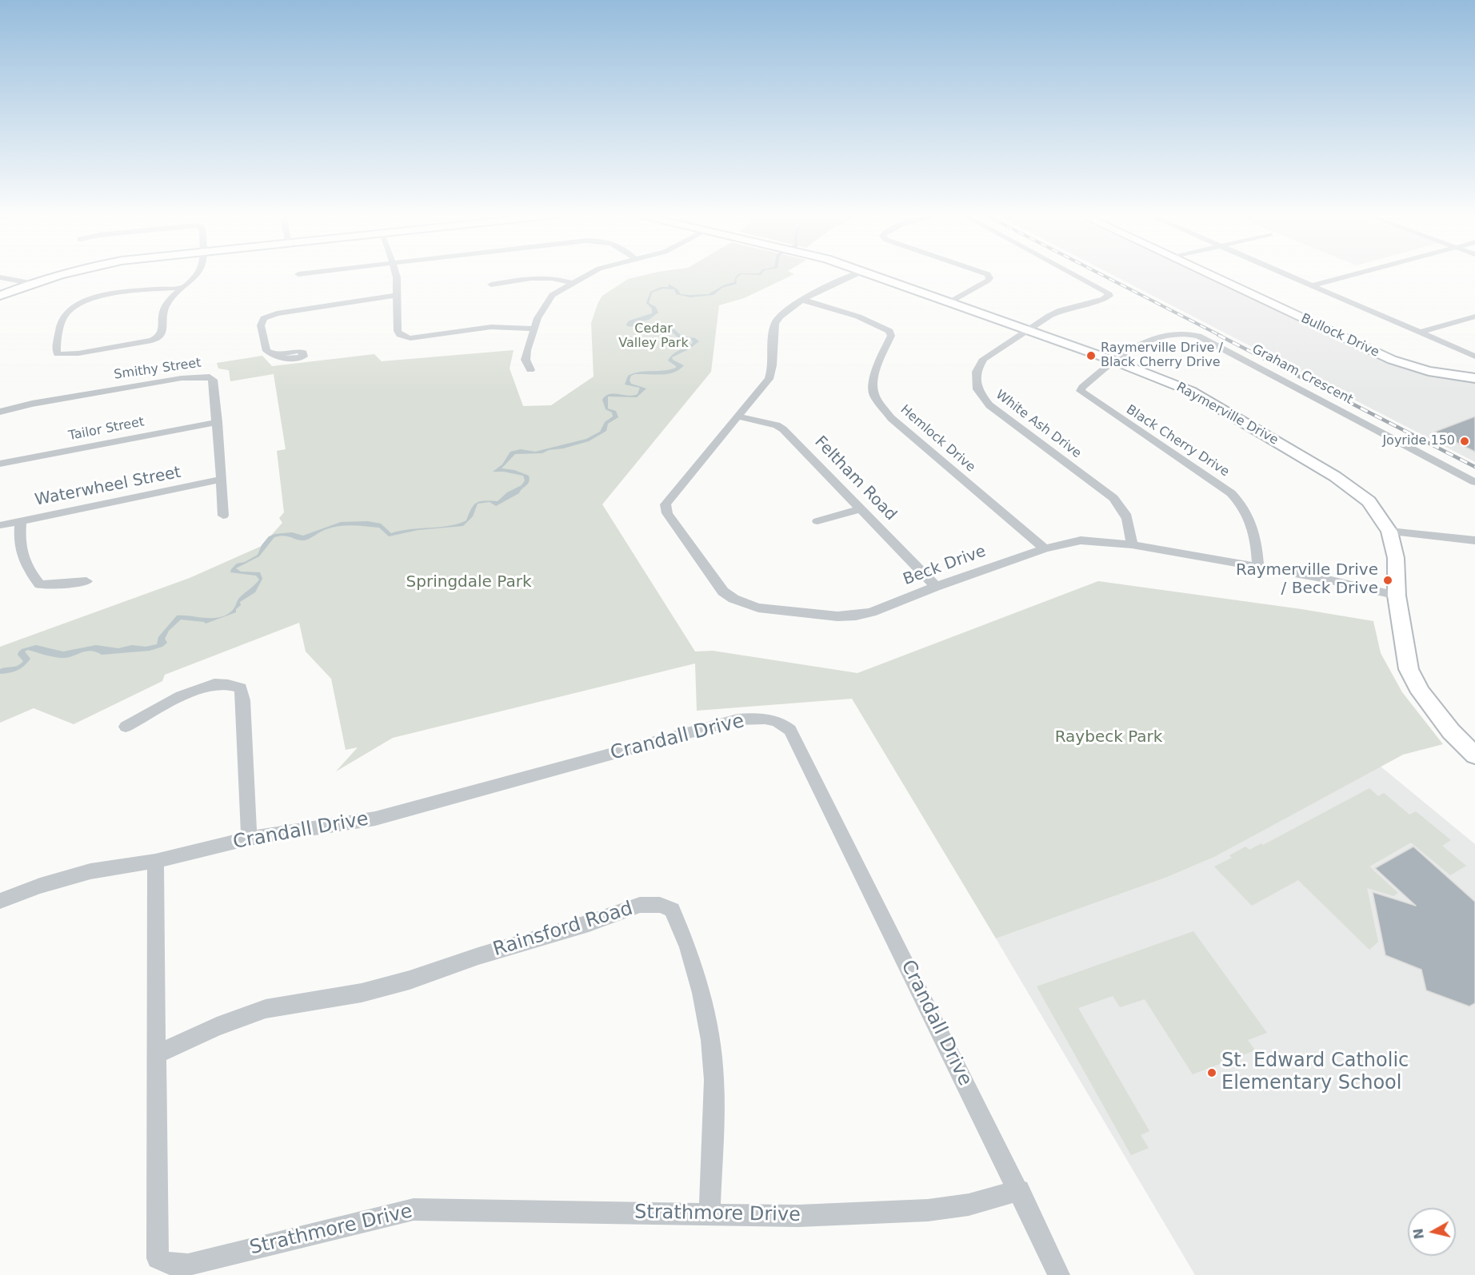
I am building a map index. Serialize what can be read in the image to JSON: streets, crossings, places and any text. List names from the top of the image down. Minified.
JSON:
{"streets":{"street":["Bullock Drive","Smithy Street","Graham Crescent","Raymerville Drive","White Ash Drive","Tailor Street","Hemlock Drive","Black Cherry Drive","Feltham Road","Waterwheel Street","Beck Drive","Crandall Drive","Rainsford Road","Strathmore Drive"]},"crossings":[["Smithy Street","Tailor Street"],["Smithy Street","Waterwheel Street"],["Graham Crescent","Raymerville Drive"],["Graham Crescent","Black Cherry Drive"],["Raymerville Drive","White Ash Drive"],["Raymerville Drive","Black Cherry Drive"],["Raymerville Drive","Beck Drive"],["White Ash Drive","Beck Drive"],["Hemlock Drive","Beck Drive"],["Black Cherry Drive","Beck Drive"],["Feltham Road","Beck Drive"],["Crandall Drive","Strathmore Drive"],["Rainsford Road","Strathmore Drive"]],"parks":["Cedar Valley Park","Springdale Park","Raybeck Park"],"places":["Raymerville Drive / Black Cherry Drive","Joyride 150","Raymerville Drive / Beck Drive","St. Edward Catholic Elementary School"],"north":"left"}
